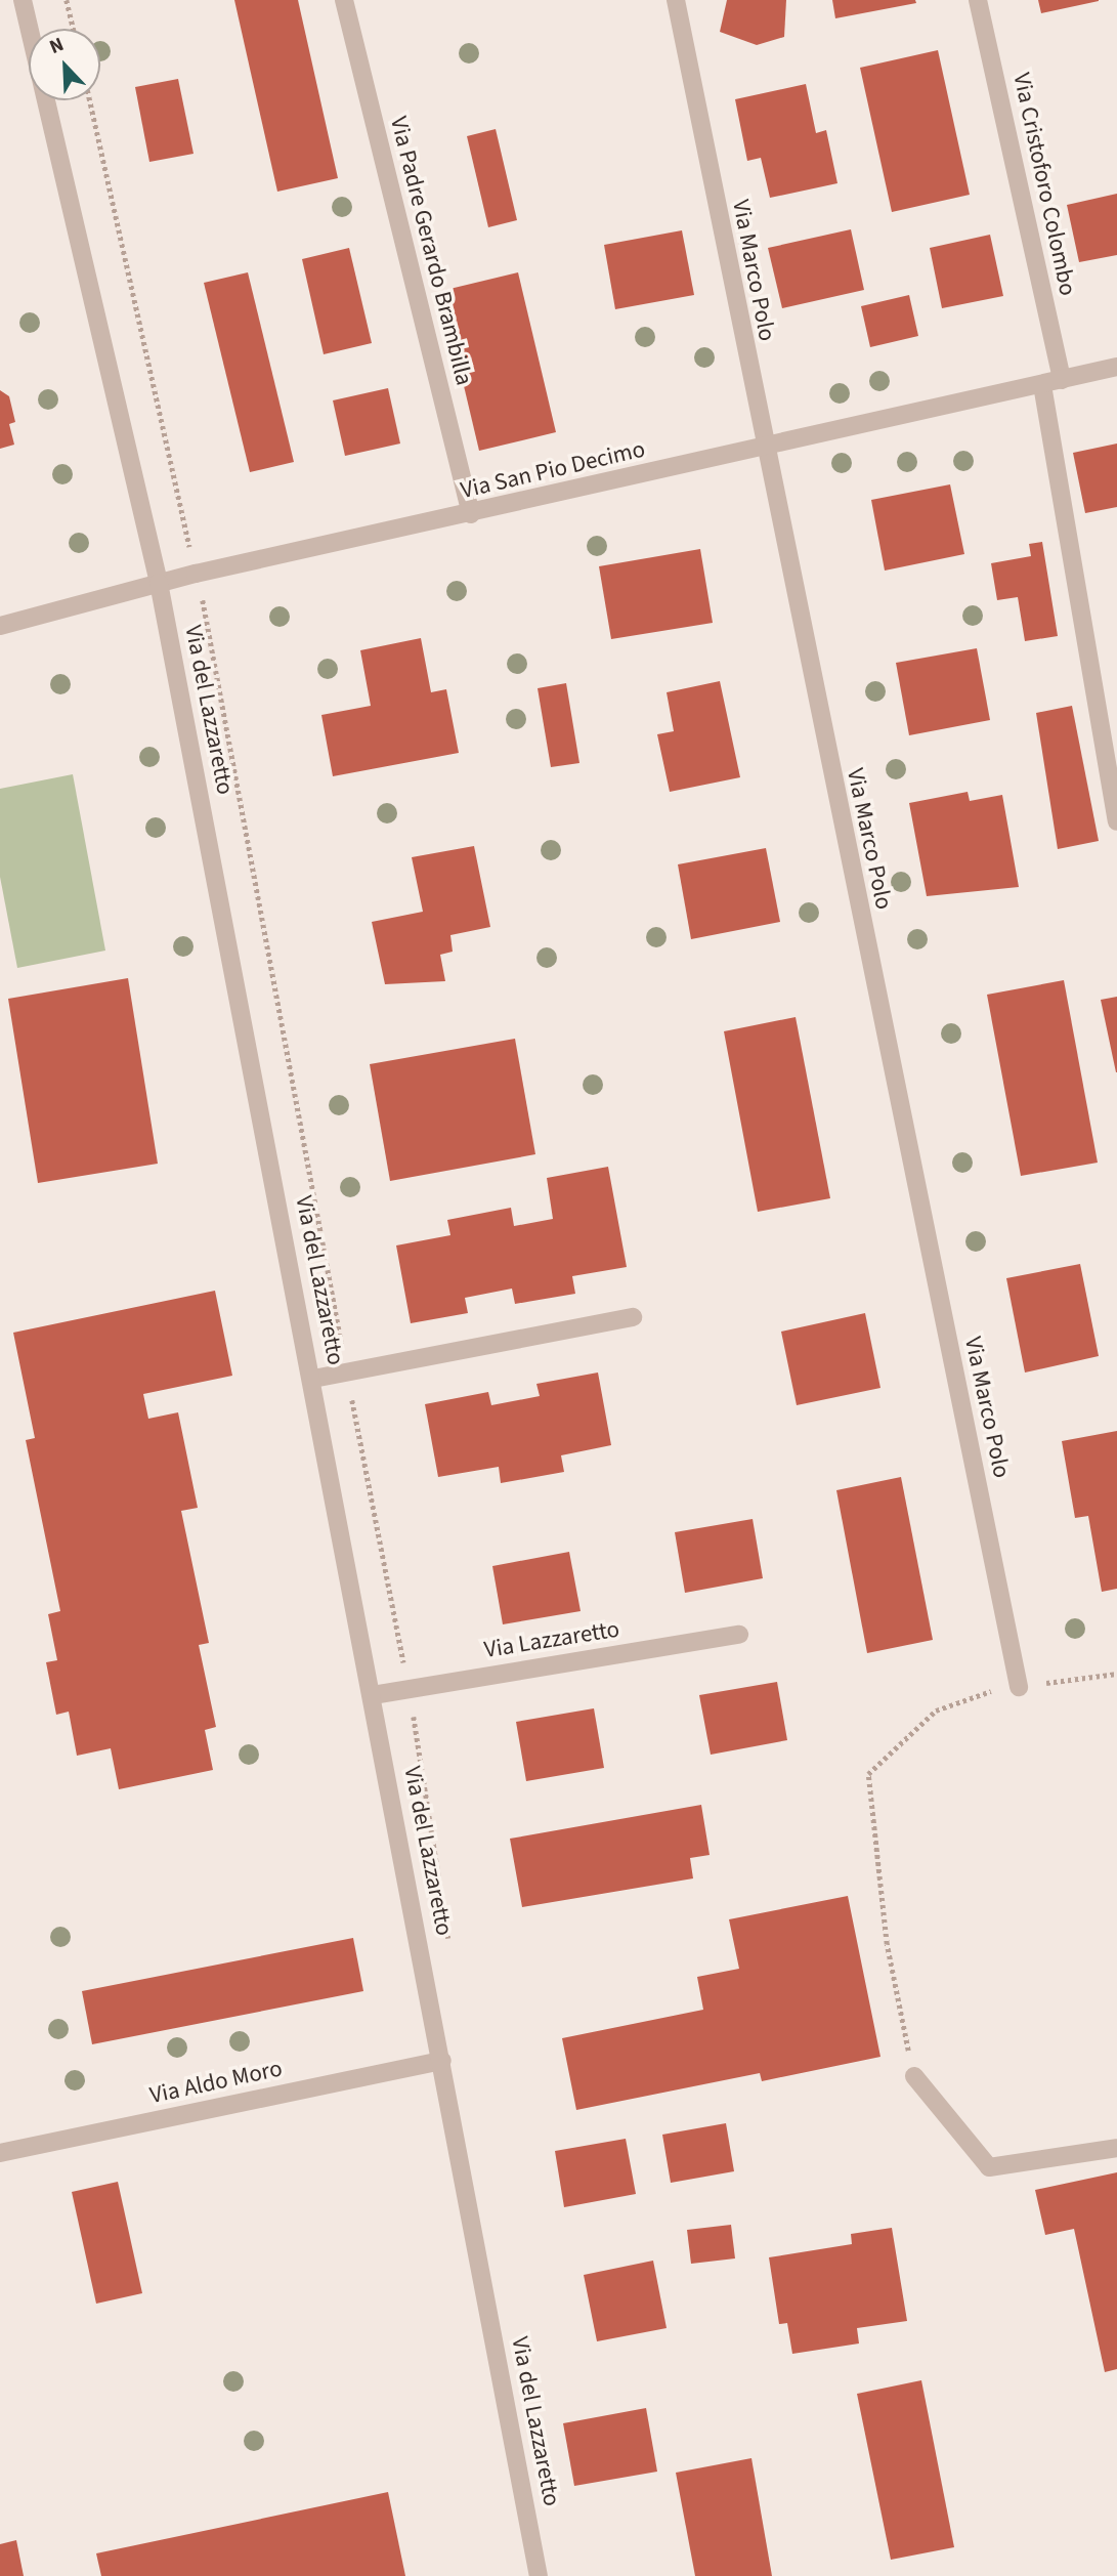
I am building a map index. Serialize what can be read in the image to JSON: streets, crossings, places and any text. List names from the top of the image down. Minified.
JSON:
{"streets":{"street":["Via Cristoforo Colombo","Via Padre Gerardo Brambilla","Via Marco Polo","Via San Pio Decimo","Via del Lazzaretto","Via Lazzaretto","Via Aldo Moro"]},"crossings":[["Via Cristoforo Colombo","Via San Pio Decimo"],["Via Padre Gerardo Brambilla","Via San Pio Decimo"],["Via Marco Polo","Via San Pio Decimo"],["Via San Pio Decimo","Via del Lazzaretto"],["Via del Lazzaretto","Via Lazzaretto"],["Via del Lazzaretto","Via Aldo Moro"]],"north":"top left"}
